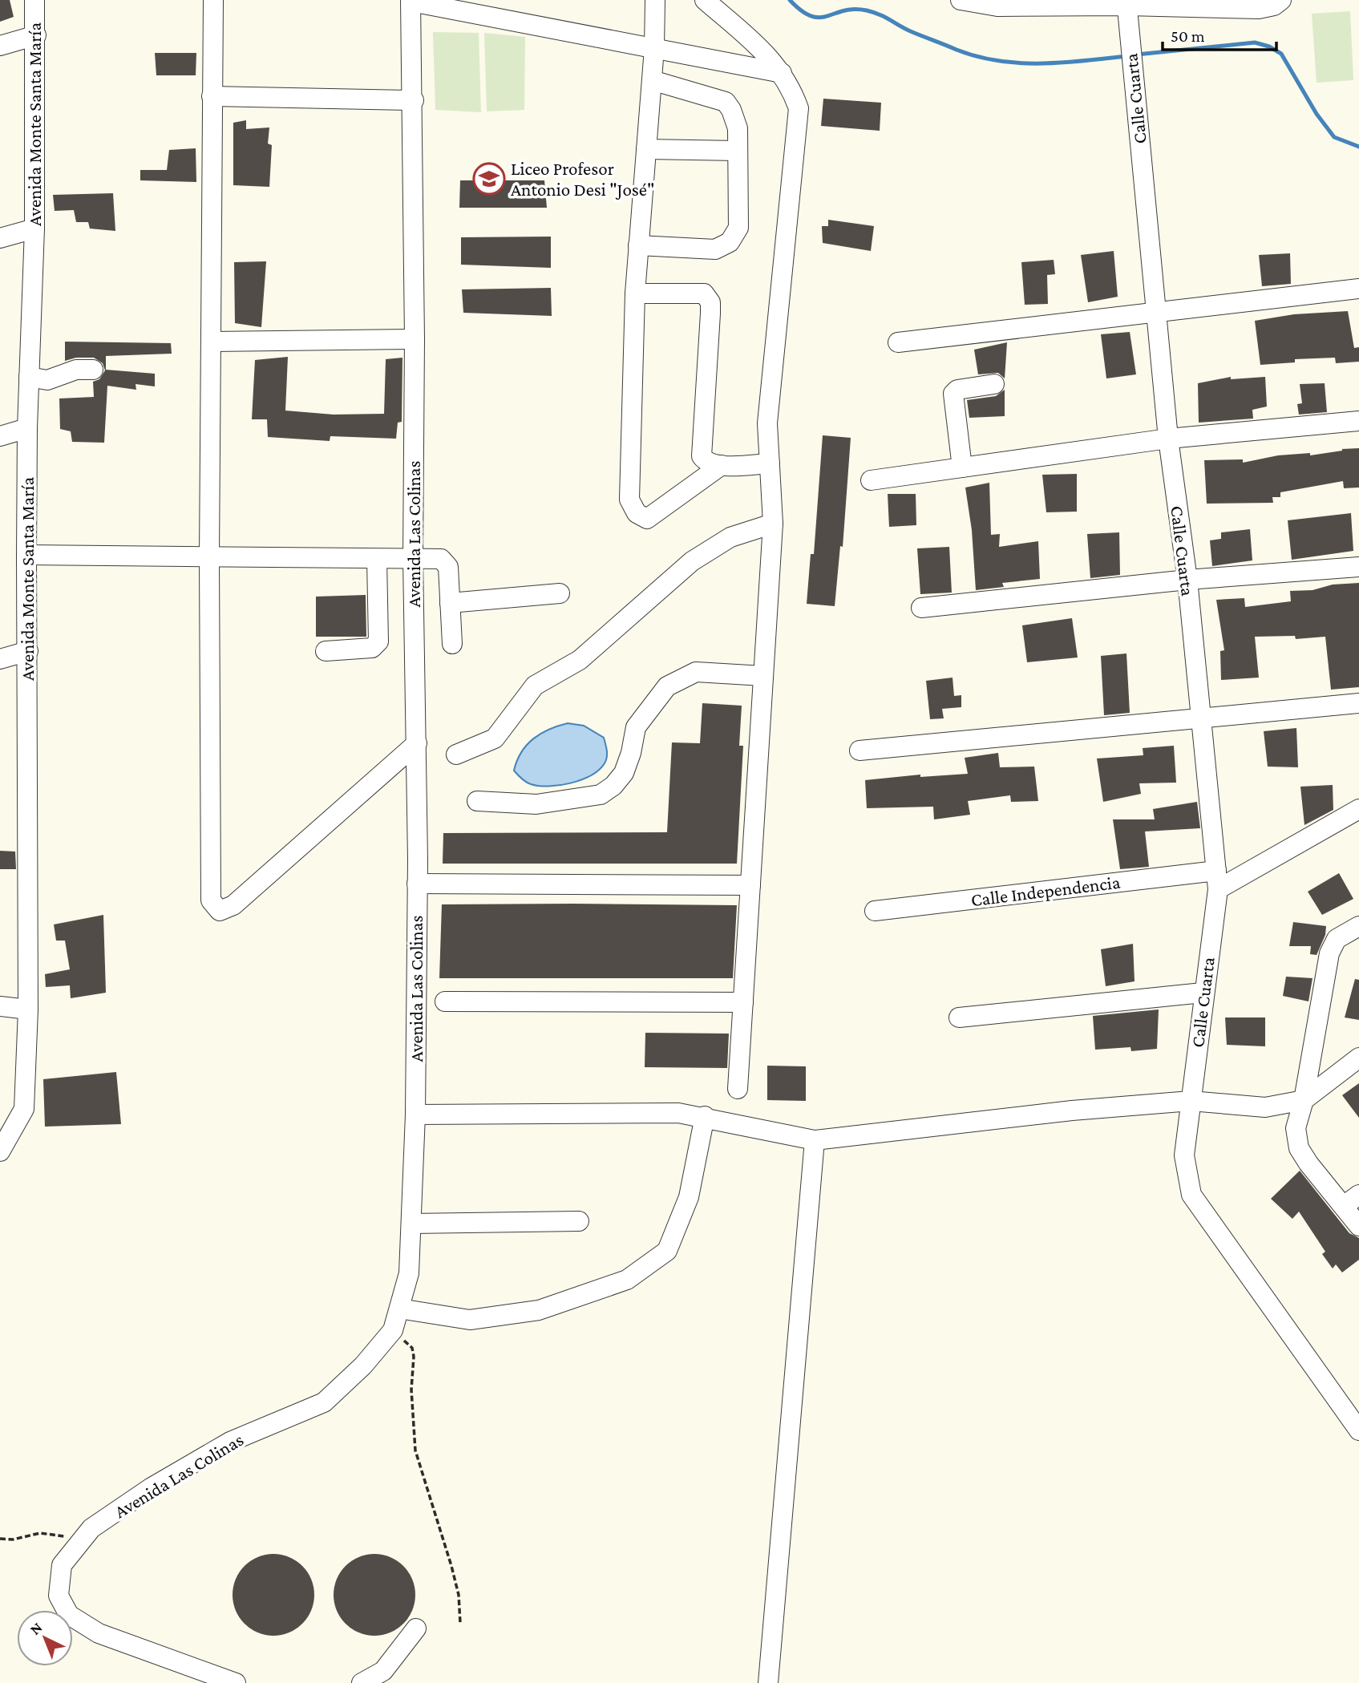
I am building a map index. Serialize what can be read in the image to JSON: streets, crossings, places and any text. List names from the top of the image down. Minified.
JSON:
{"streets":{"street":["Calle Cuarta","Avenida Monte Santa María","Avenida Las Colinas","Calle Independencia"]},"crossings":[["Calle Cuarta","Calle Independencia"]],"places":{"school or university":["Liceo Profesor Antonio Desi \"José\""]},"scale_bar":"50 m","north":"top left"}
